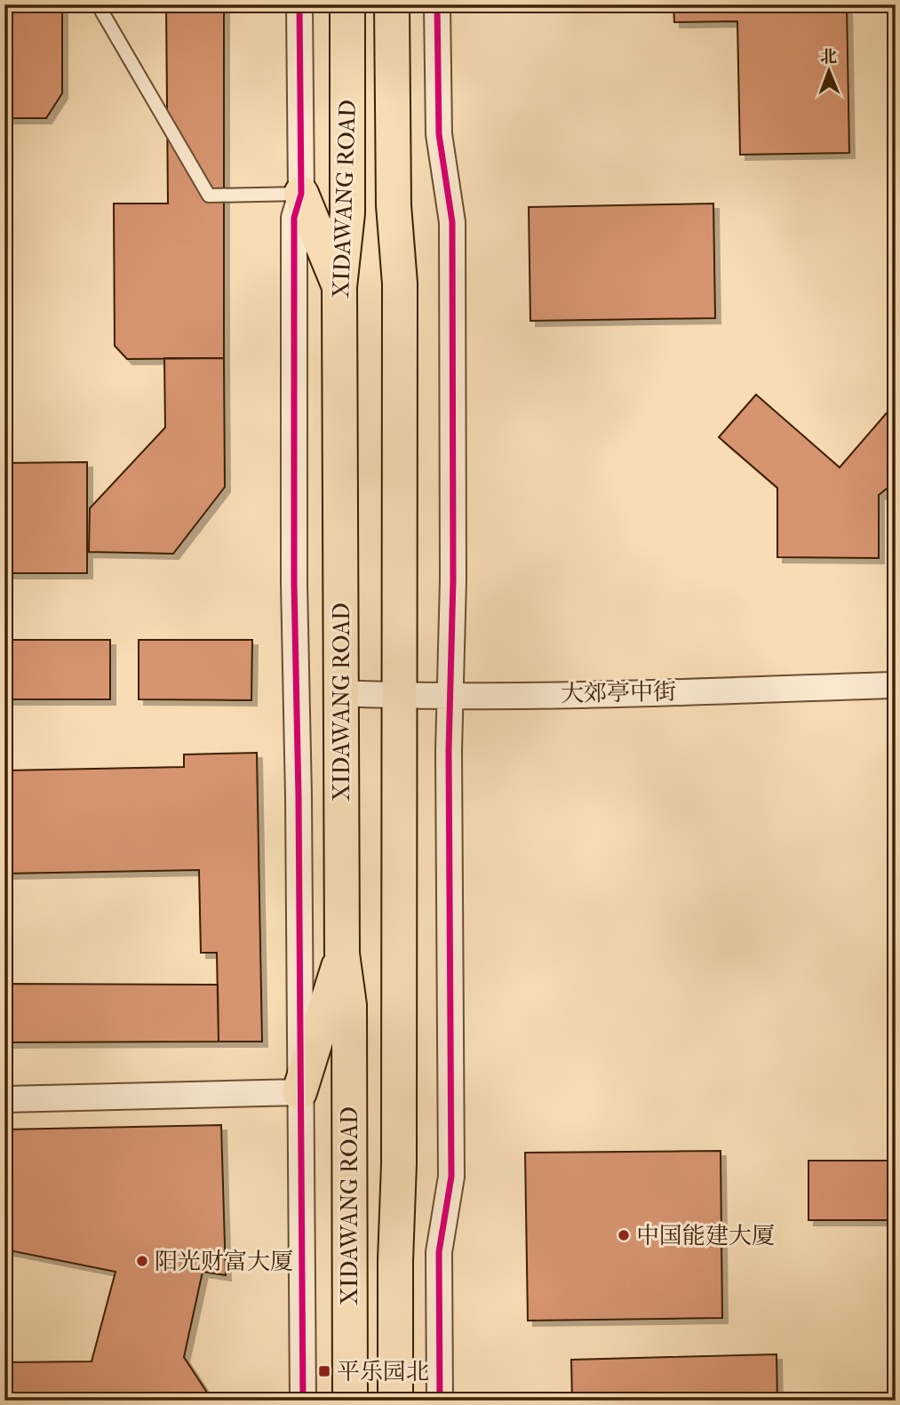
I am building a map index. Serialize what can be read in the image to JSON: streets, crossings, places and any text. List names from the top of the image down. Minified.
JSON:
{"streets":{"main road":["XIDAWANG ROAD"],"street":["大郊亭中街"]},"crossings":[["XIDAWANG ROAD","大郊亭中街"]],"places":{"other":["中国能建大厦","阳光财富大厦"],"transit":["平乐园北"]},"north":"top"}
